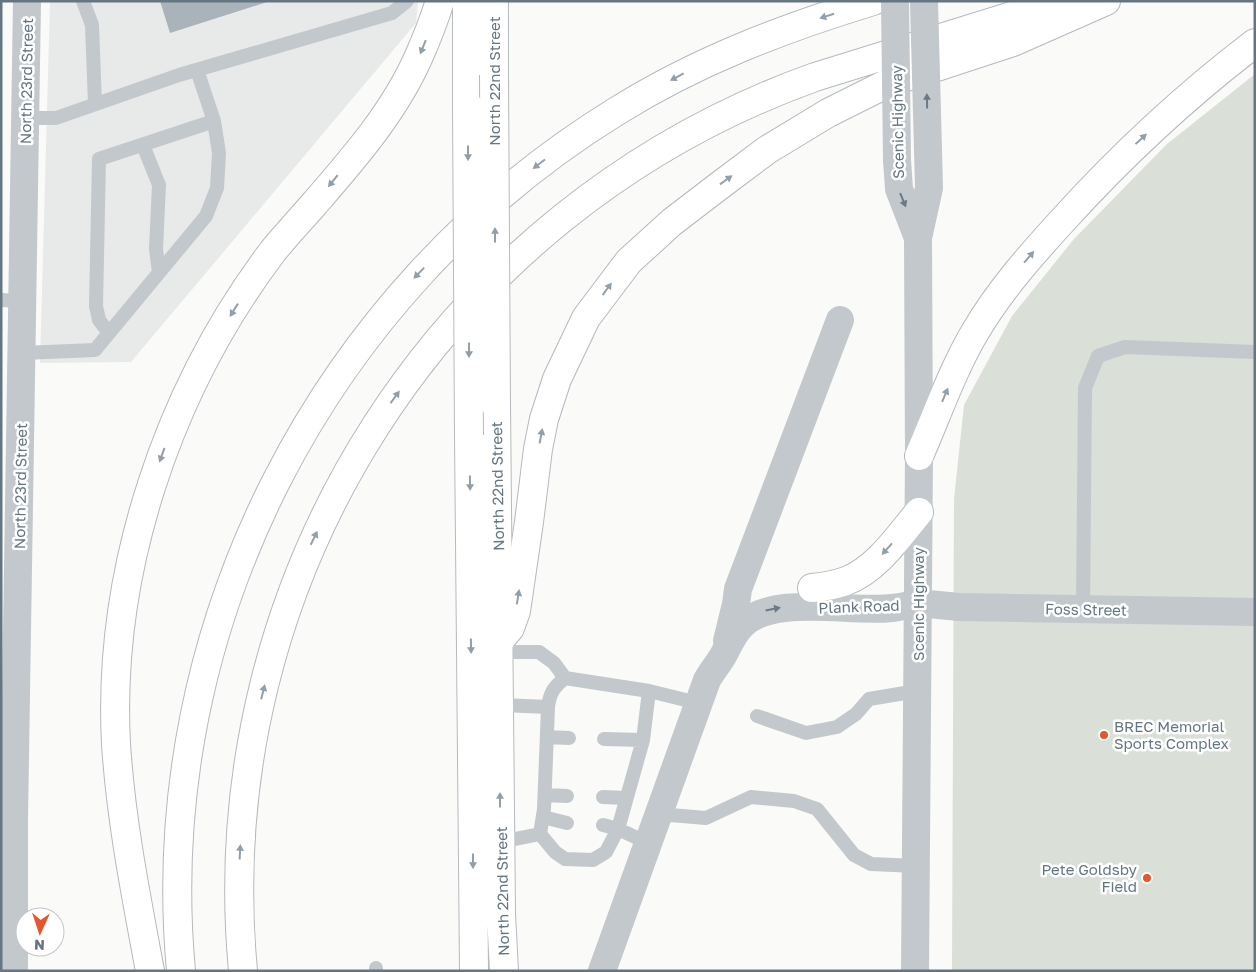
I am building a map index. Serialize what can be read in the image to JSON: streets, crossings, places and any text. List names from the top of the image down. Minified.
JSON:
{"streets":{"main road":["North 22nd Street"],"street":["North 23rd Street","Scenic Highway","Plank Road","Foss Street"]},"crossings":[["Scenic Highway","Plank Road"],["Scenic Highway","Foss Street"],["Plank Road","Foss Street"]],"places":["BREC Memorial Sports Complex","Pete Goldsby Field"],"north":"bottom"}
